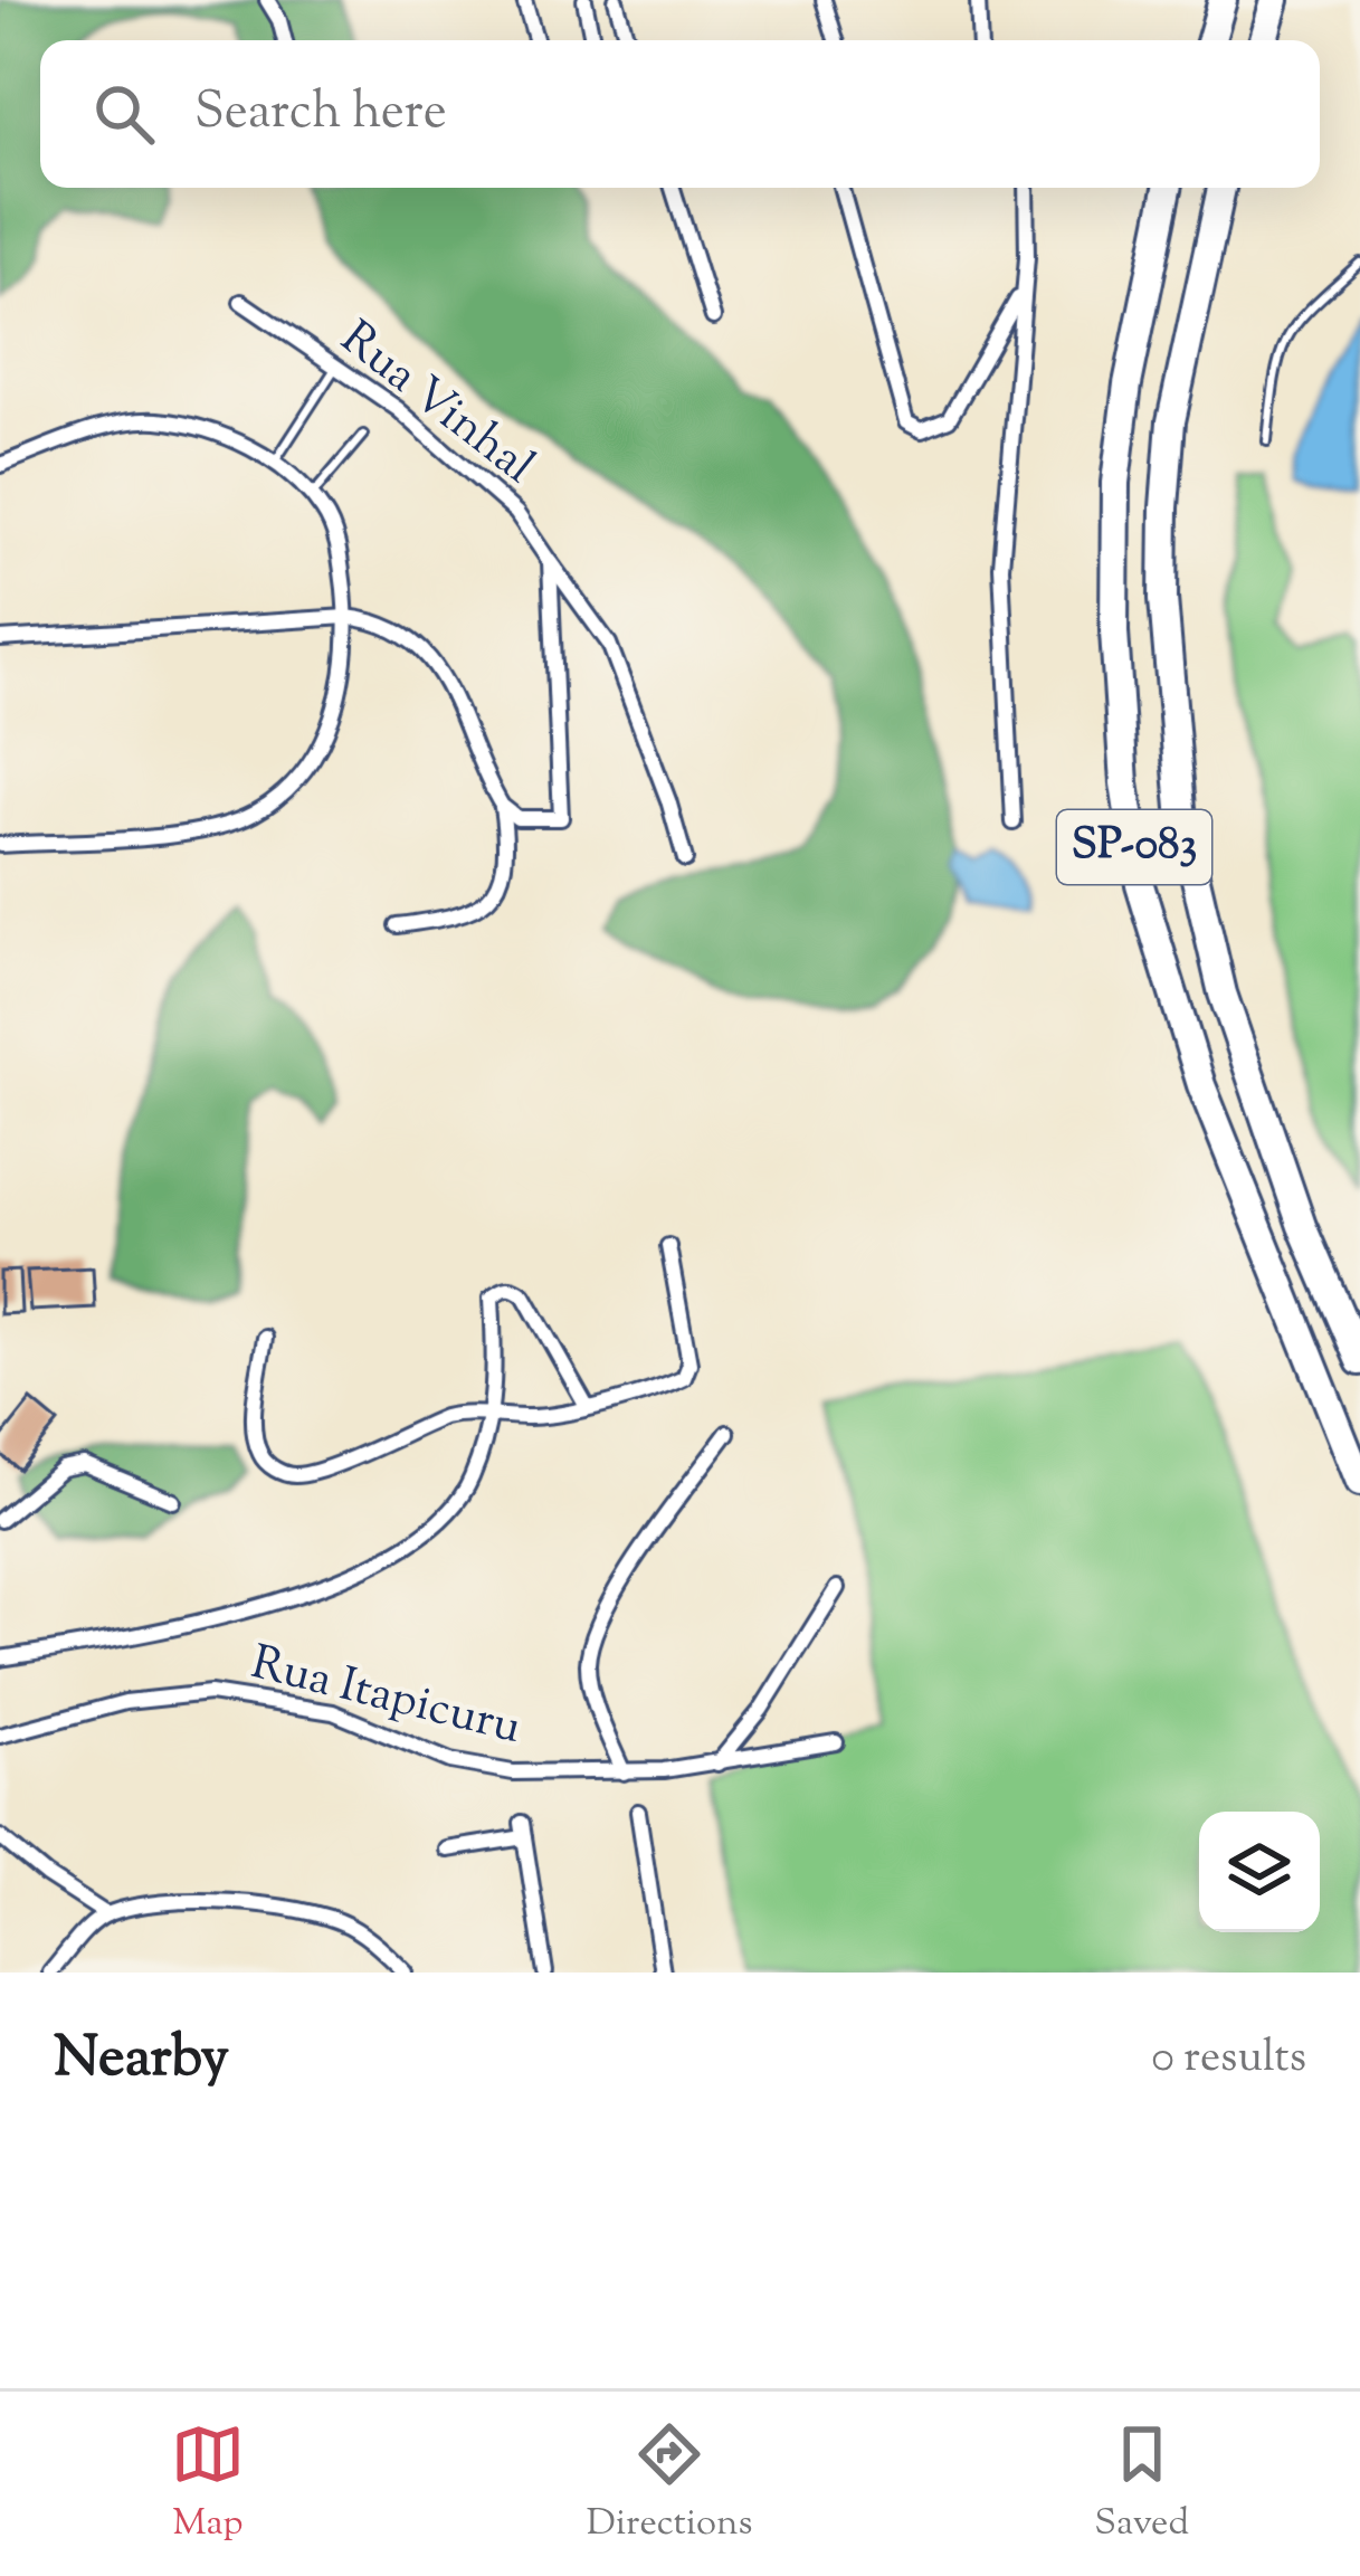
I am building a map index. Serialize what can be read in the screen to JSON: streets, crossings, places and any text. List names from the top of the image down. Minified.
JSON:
{"streets":{"highway":["SP-083"],"street":["Rua Vinhal","Rua Itapicuru"]},"page":{"search":"Search here","heading":["Nearby","0 results"],"nav":["Map","Directions","Saved"]}}
